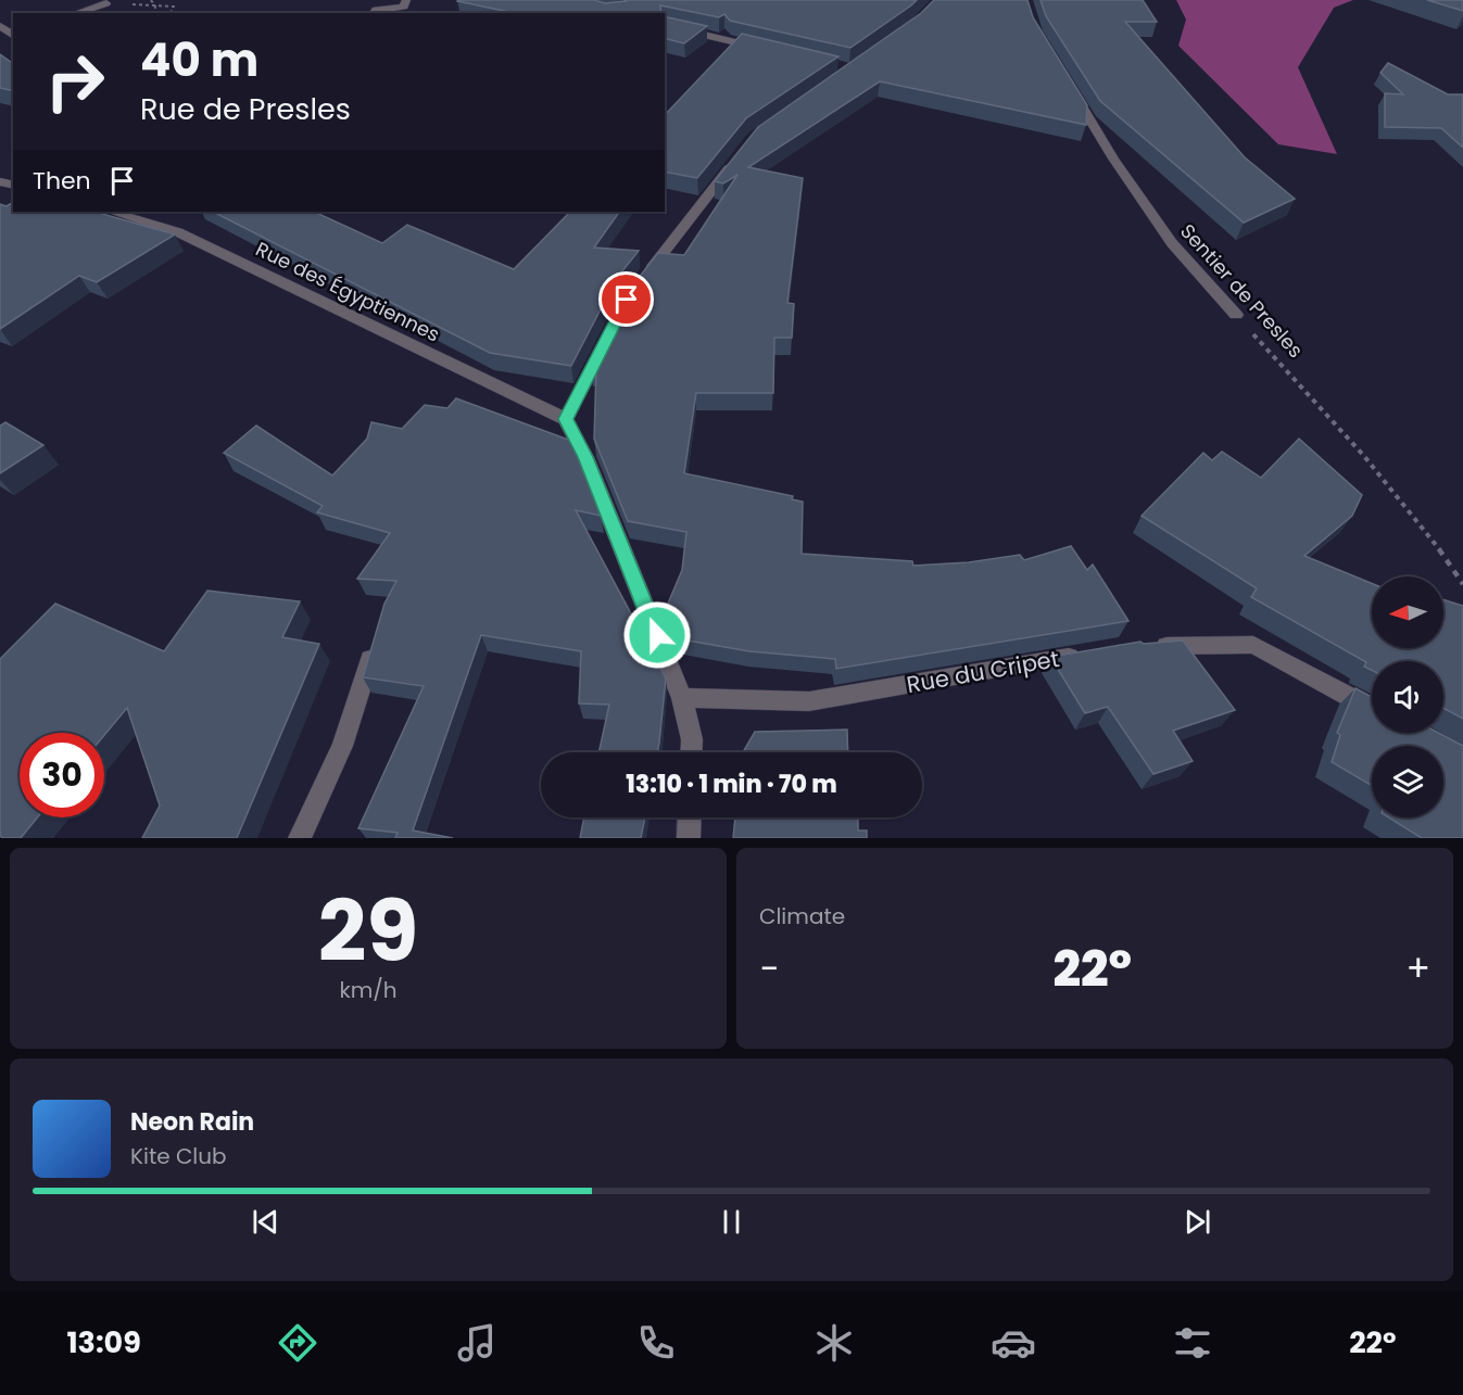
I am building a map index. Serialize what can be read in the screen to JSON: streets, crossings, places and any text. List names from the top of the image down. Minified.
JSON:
{"streets":{"street":["Sentier de Presles","Rue des Égyptiennes","Rue du Cripet"]},"north":"left","page":{"turn":["40 m","Rue de Presles"],"then":"Then","limit":"30","trip":"13:10 · 1 min · 70 m","tile":[["29","km/h"],"Climate"],"heat":["−","22°","+"],"song":["Neon Rain","Kite Club"],"tabs":["13:09","22°"]}}
